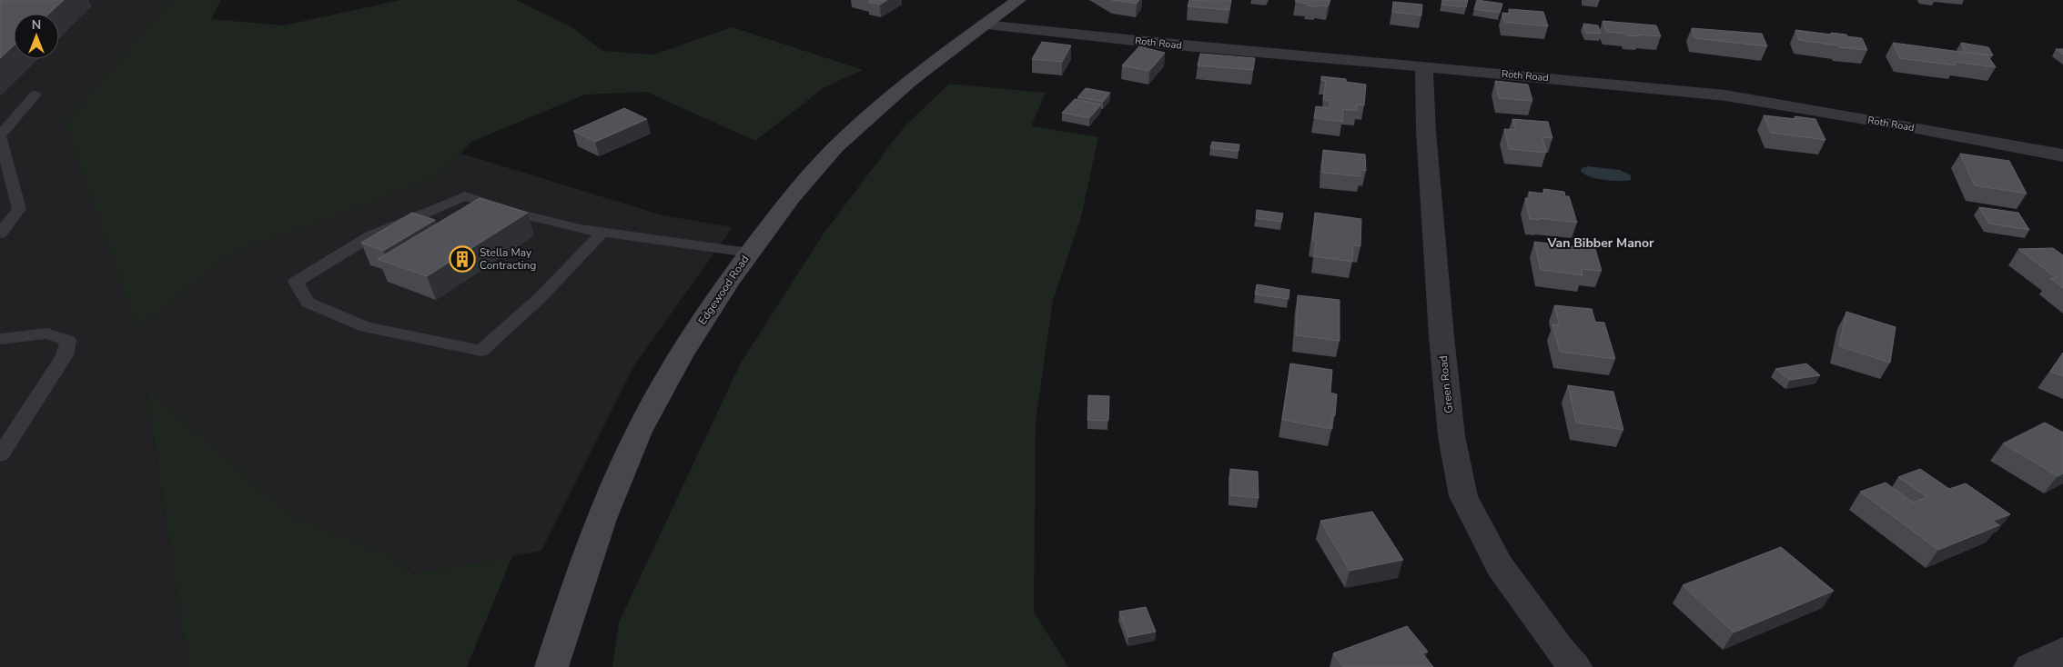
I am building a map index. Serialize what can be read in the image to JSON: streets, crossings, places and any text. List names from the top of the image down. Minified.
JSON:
{"streets":{"street":["Roth Road","Edgewood Road","Green Road"]},"crossings":[["Roth Road","Edgewood Road"],["Roth Road","Green Road"]],"districts":["Van Bibber Manor"],"places":{"building":["Stella May Contracting"]},"north":"top"}
